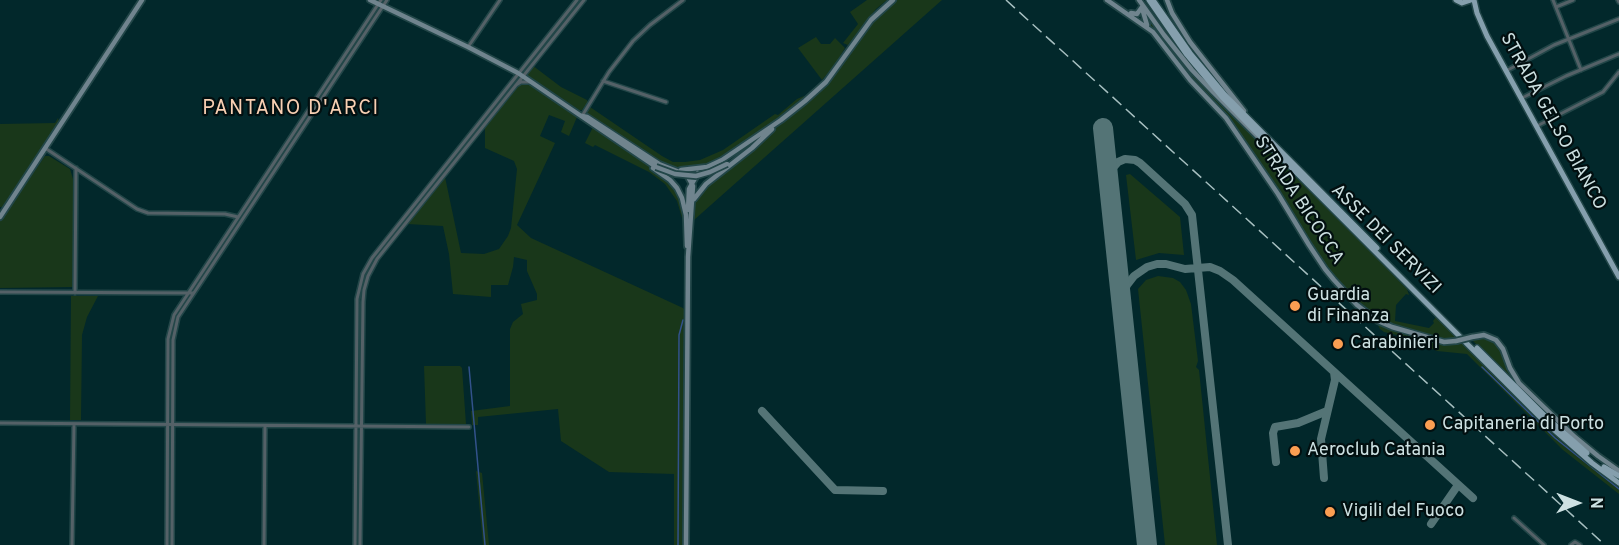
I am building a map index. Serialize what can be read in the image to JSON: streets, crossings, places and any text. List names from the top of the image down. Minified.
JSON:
{"streets":{"main road":["STRADA GELSO BIANCO","STRADA BICOCCA","ASSE DEI SERVIZI"]},"districts":["PANTANO D'ARCI"],"places":["Guardia di Finanza","Carabinieri","Capitaneria di Porto","Aeroclub Catania","Vigili del Fuoco"],"north":"right"}
